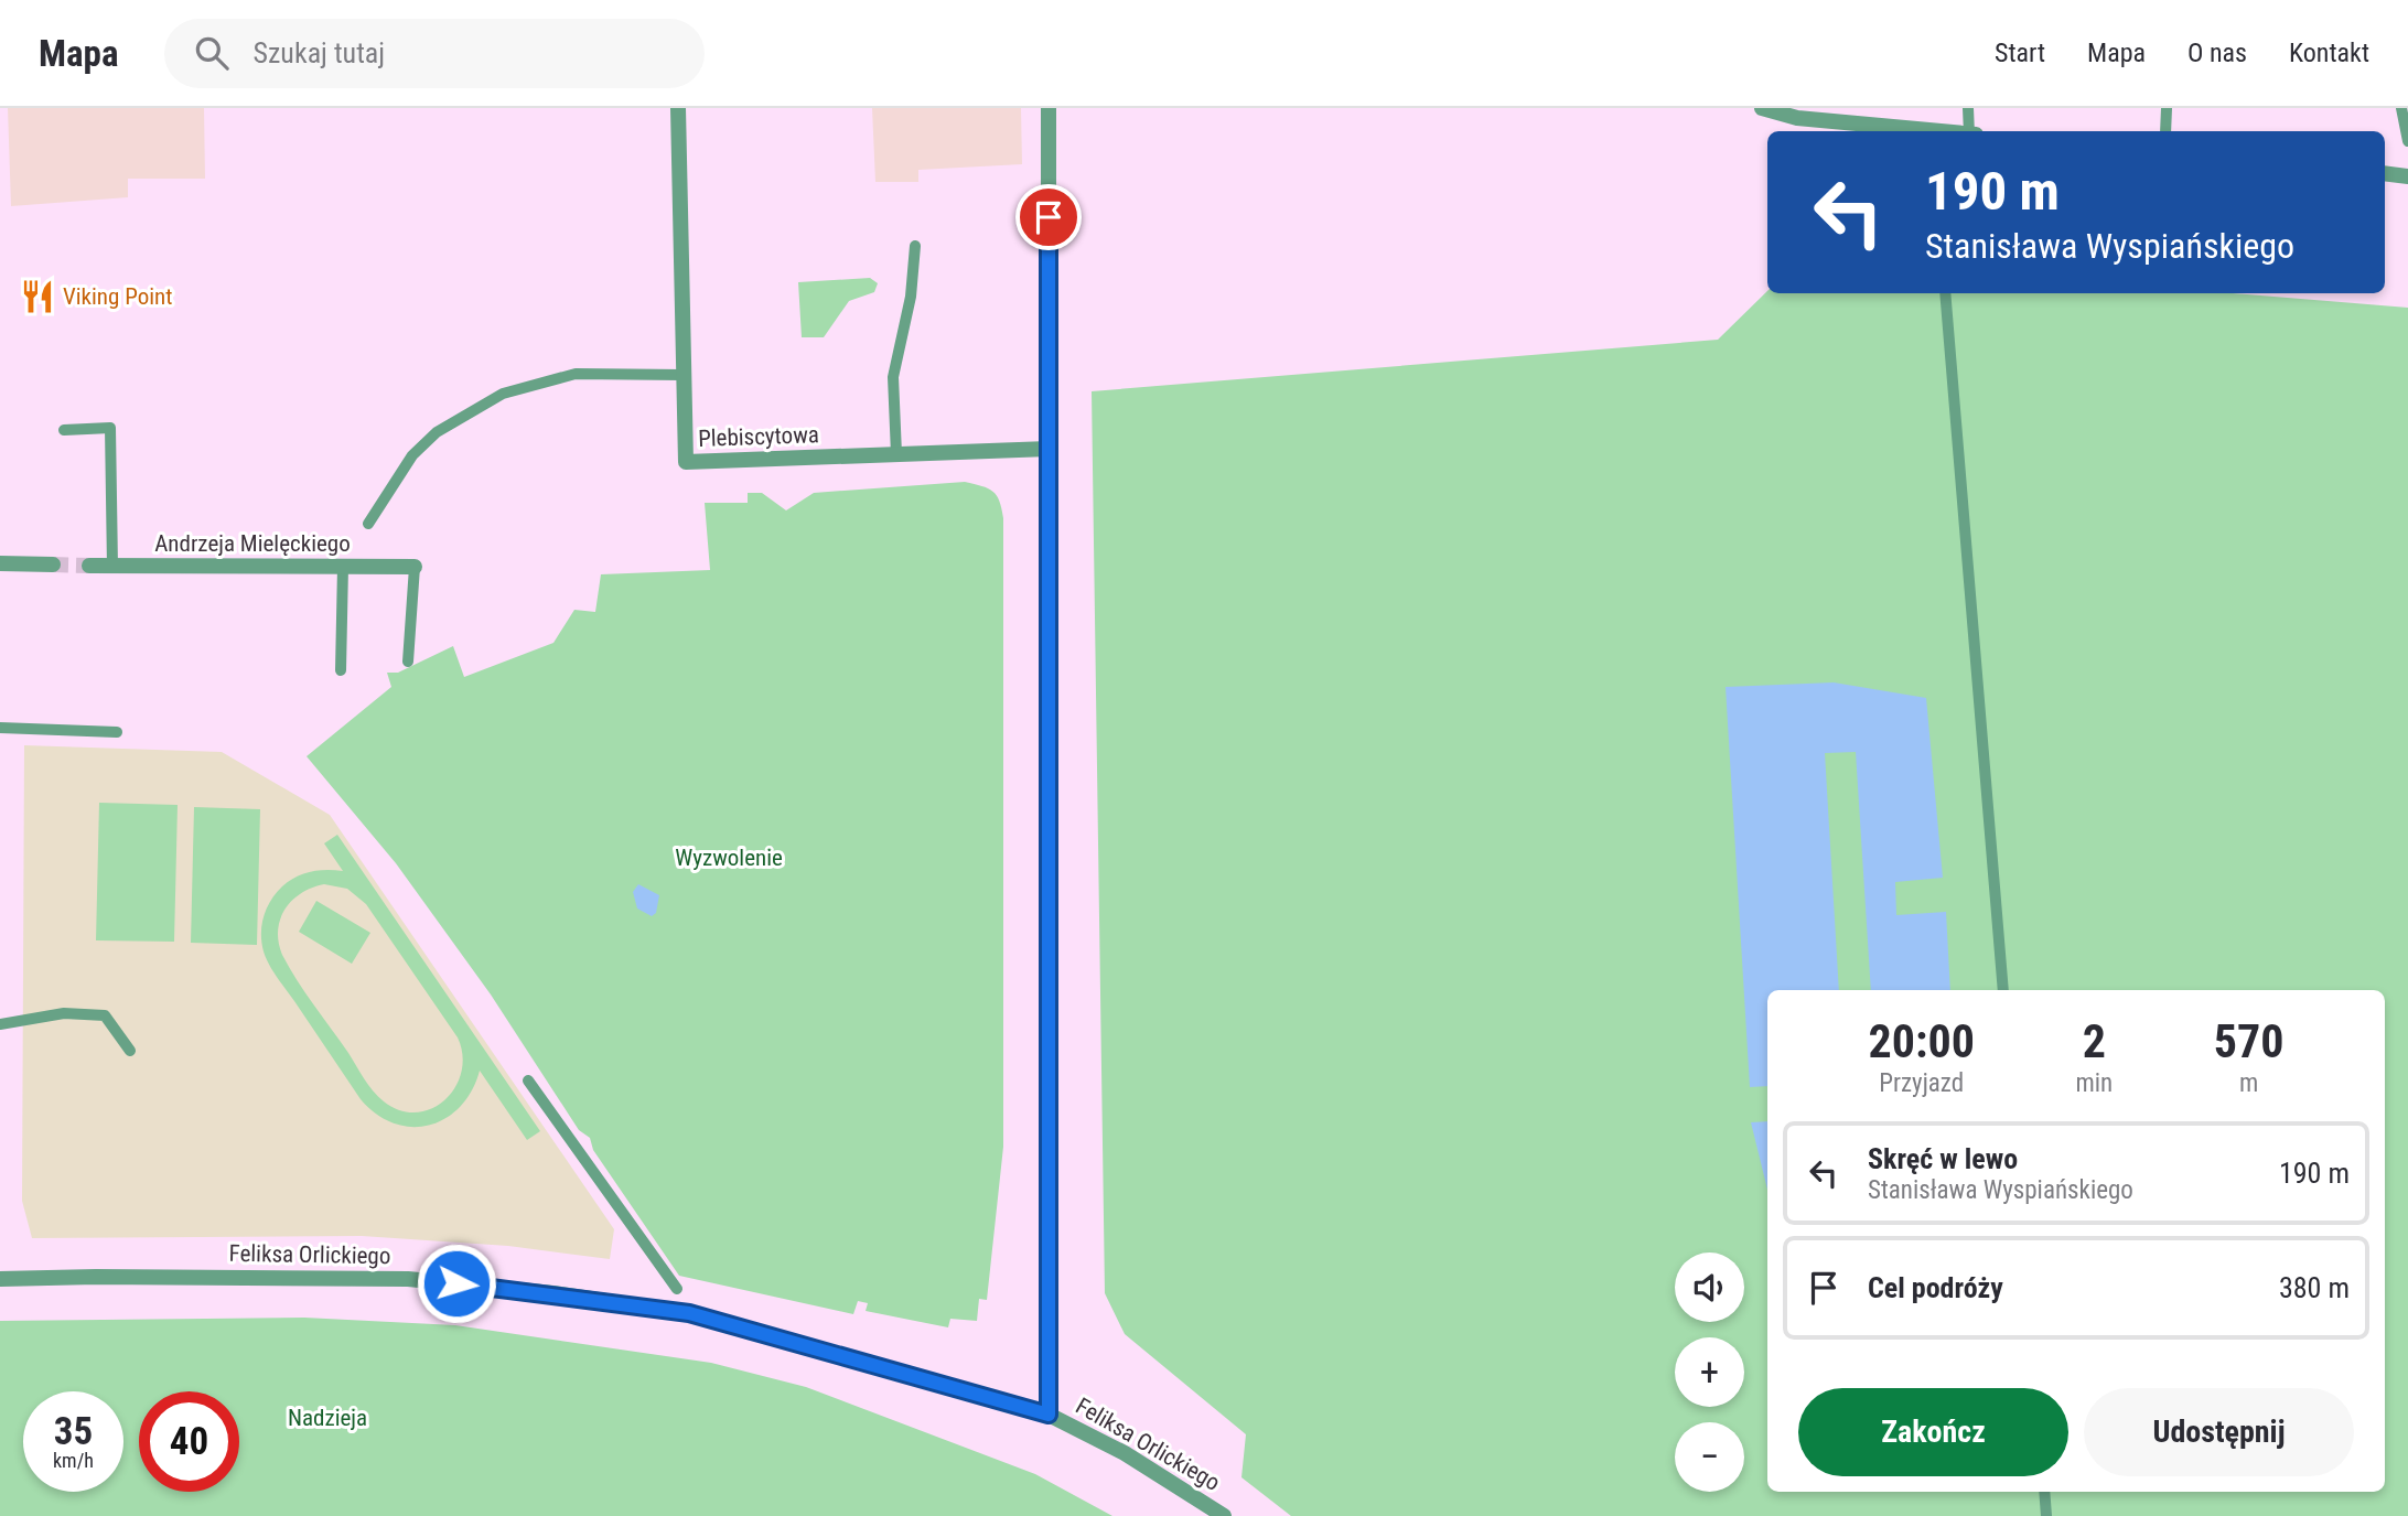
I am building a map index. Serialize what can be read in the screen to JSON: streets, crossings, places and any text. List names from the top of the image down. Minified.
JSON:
{"streets":{"street":["Plebiscytowa","Andrzeja Mielęckiego","Feliksa Orlickiego"]},"parks":["Wyzwolenie","Nadzieja"],"places":{"restaurant":["Viking Point"]},"page":{"header":"Mapa","search":"Szukaj tutaj","nav":["Start","Mapa","O nas","Kontakt"],"turn":["190 m","Stanisława Wyspiańskiego"],"eta":["20:00","Przyjazd","2","min","570","m"],"list":[{"name":"Skręć w lewo","note":"Stanisława Wyspiańskiego","value":"190 m"},{"name":"Cel podróży","value":"380 m"}],"map_buttons":["+","−"],"buttons":["Zakończ","Udostępnij"],"speed":"35 km/h","limit":"40"}}
